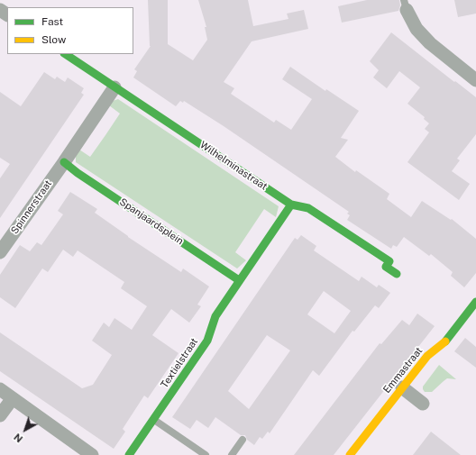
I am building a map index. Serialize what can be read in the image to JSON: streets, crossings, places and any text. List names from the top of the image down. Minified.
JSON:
{"streets":{"street":["Wilhelminastraat","Spinnerstraat","Spanjaardsplein","Textielstraat","Emmastraat"]},"crossings":[["Spinnerstraat","Spanjaardsplein"],["Spanjaardsplein","Textielstraat"]],"legend":["Fast","Slow"],"north":"bottom left"}
